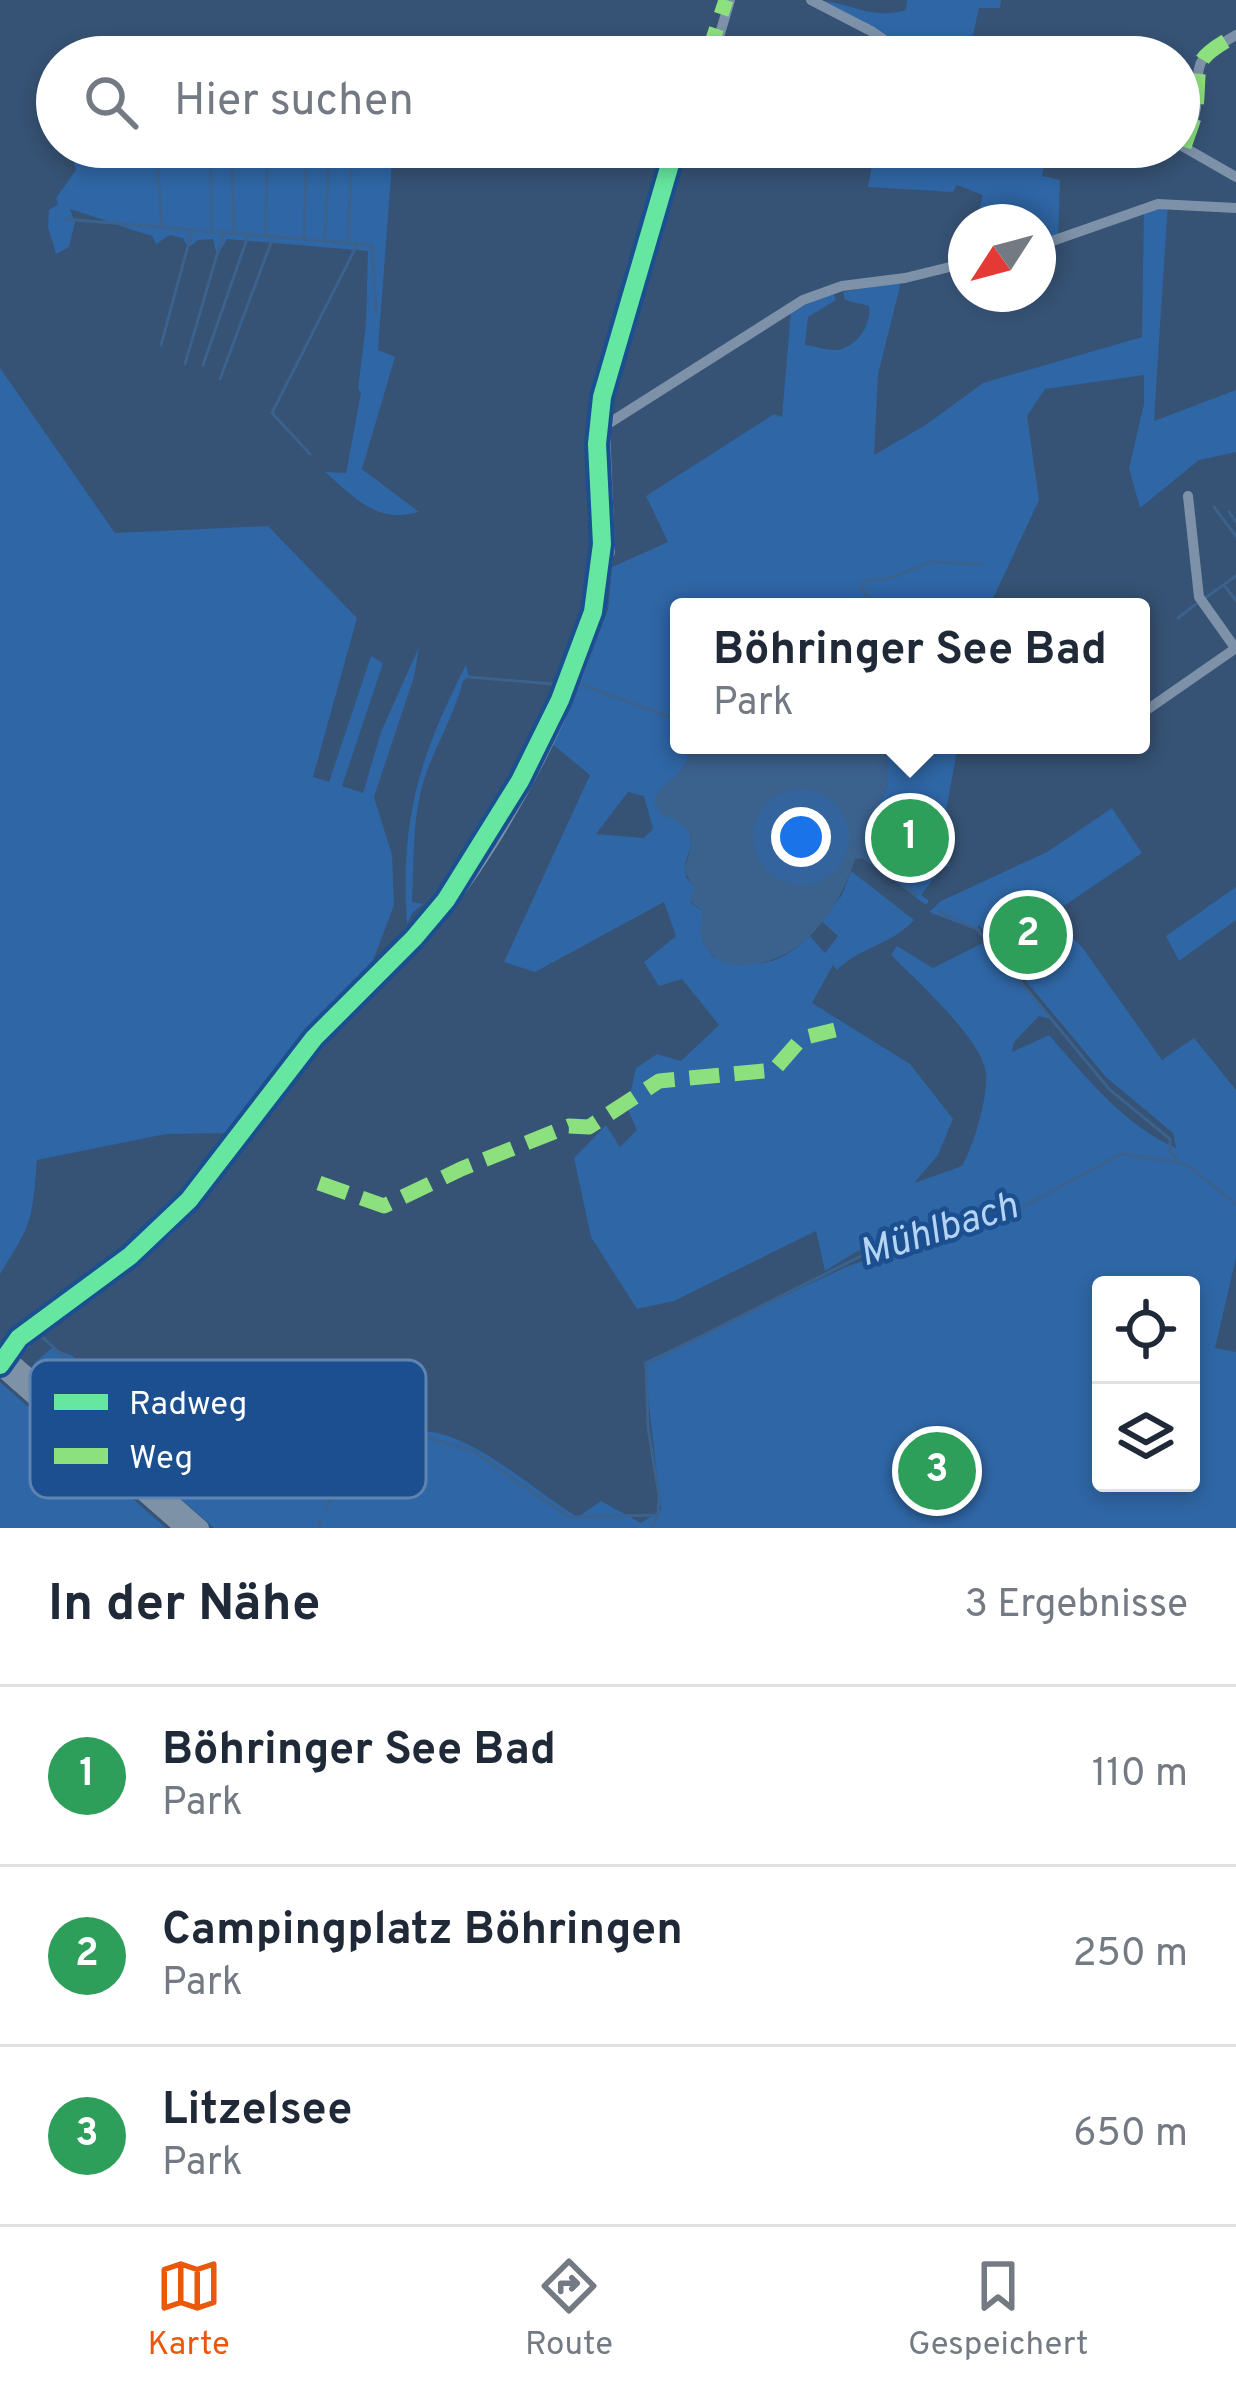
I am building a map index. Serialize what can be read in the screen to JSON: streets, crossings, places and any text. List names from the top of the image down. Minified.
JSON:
{"water":["Mühlbach"],"legend":["Radweg","Weg"],"north":"bottom left","page":{"search":"Hier suchen","popup":["Böhringer See Bad","Park"],"pins":["1","2","3"],"heading":["In der Nähe","3 Ergebnisse"],"list":[{"mark":"1","name":"Böhringer See Bad","note":"Park","value":"110 m"},{"mark":"2","name":"Campingplatz Böhringen","note":"Park","value":"250 m"},{"mark":"3","name":"Litzelsee","note":"Park","value":"650 m"}],"nav":["Karte","Route","Gespeichert"]}}
